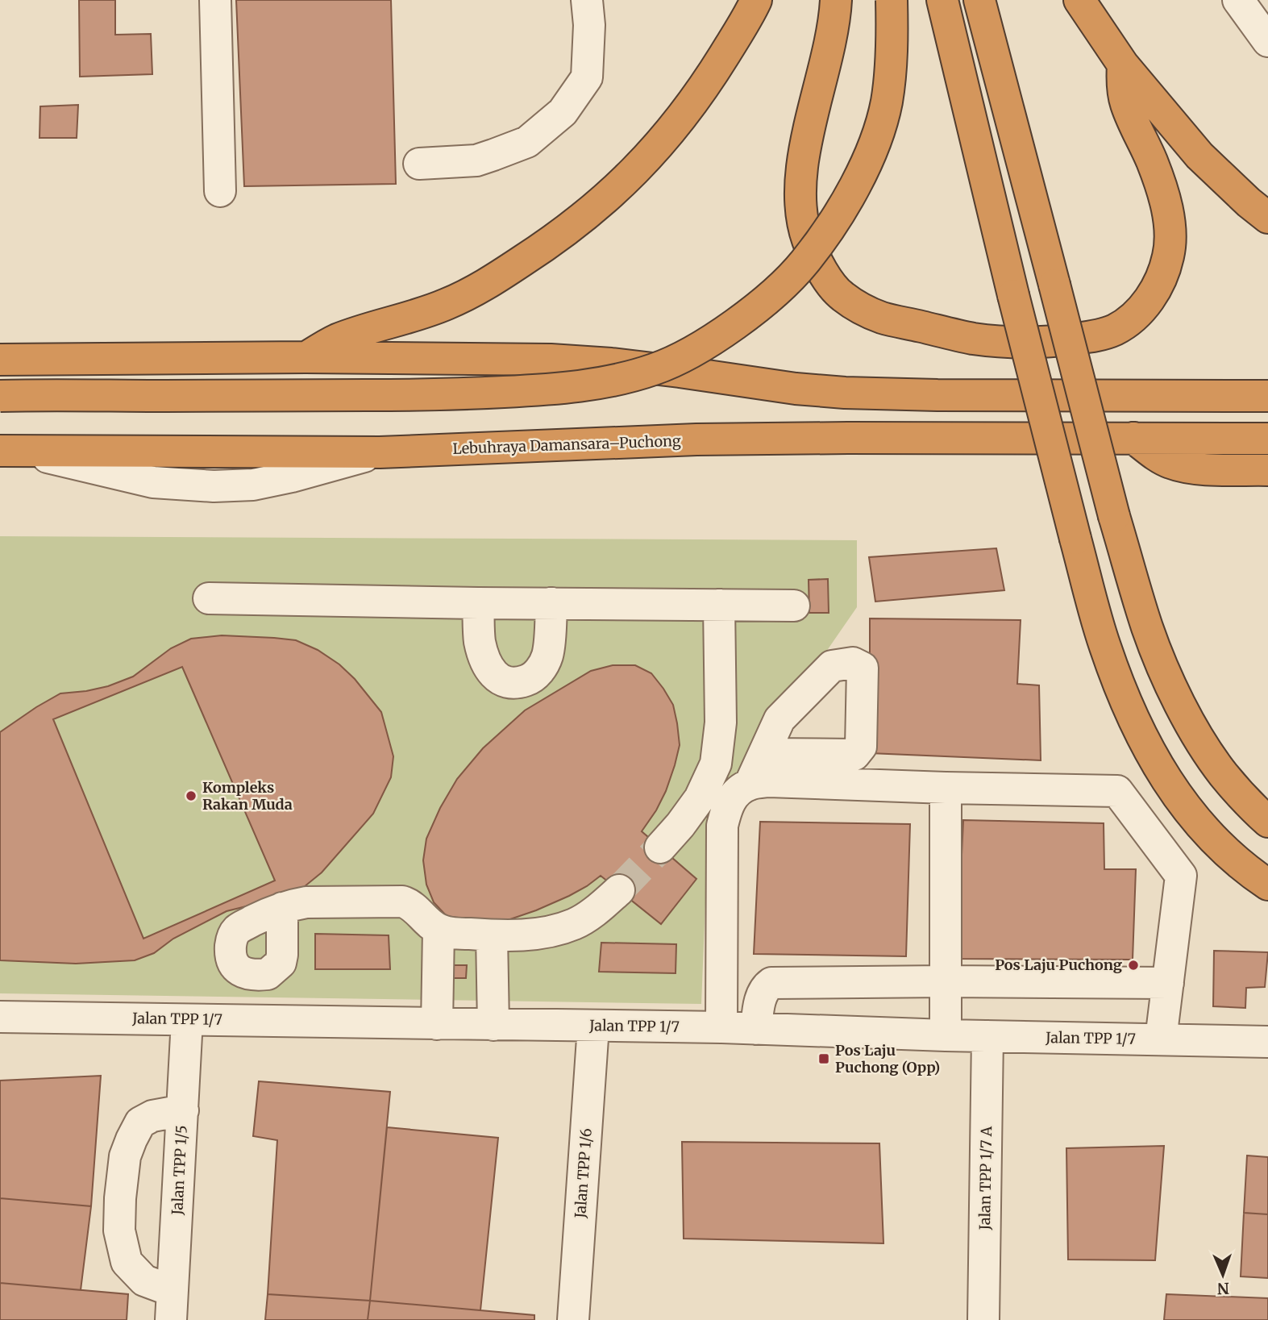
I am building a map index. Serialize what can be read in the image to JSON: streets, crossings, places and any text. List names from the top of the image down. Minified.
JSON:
{"streets":{"highway":["Lebuhraya Damansara–Puchong"],"street":["Jalan TPP 1/7","Jalan TPP 1/5","Jalan TPP 1/6","Jalan TPP 1/7 A"]},"crossings":[["Jalan TPP 1/7","Jalan TPP 1/5"],["Jalan TPP 1/7","Jalan TPP 1/6"],["Jalan TPP 1/7","Jalan TPP 1/7 A"]],"places":{"other":["Kompleks Rakan Muda","Pos Laju Puchong"],"transit":["Pos Laju Puchong (Opp)"]},"north":"bottom"}
